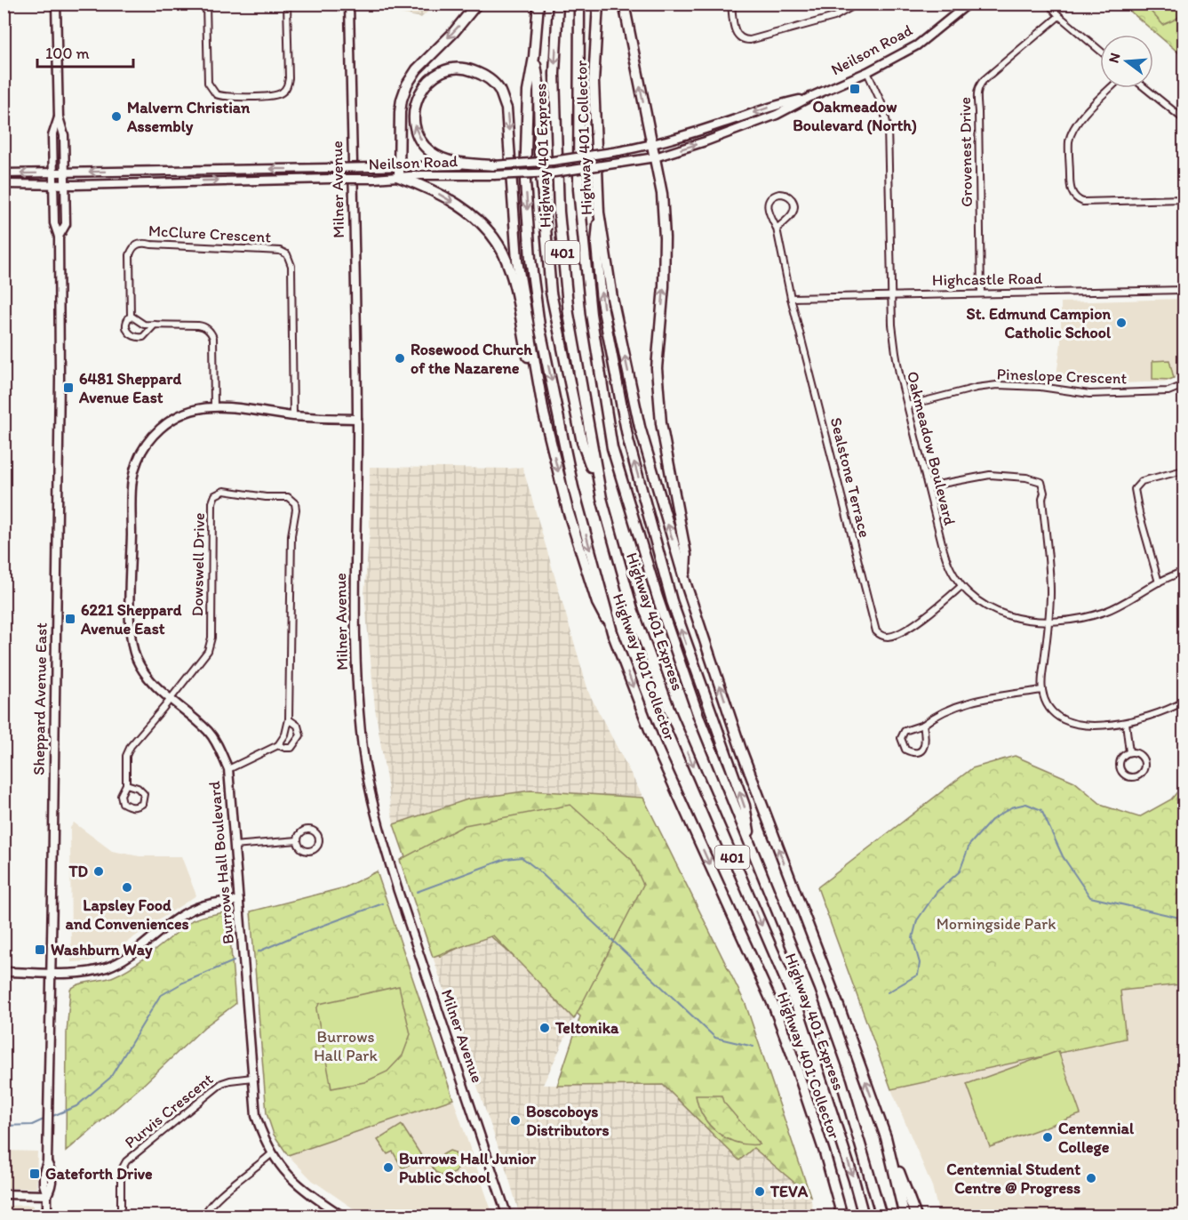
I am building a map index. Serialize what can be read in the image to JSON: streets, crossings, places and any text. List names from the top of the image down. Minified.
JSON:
{"streets":{"highway":["Highway 401 Collector","Highway 401 Express","401"],"main road":["Neilson Road","Milner Avenue","Sheppard Avenue East","Burrows Hall Boulevard"],"street":["Grovenest Drive","McClure Crescent","Highcastle Road","Pineslope Crescent","Oakmeadow Boulevard","Sealstone Terrace","Dowswell Drive","Purvis Crescent"]},"crossings":[["Neilson Road","Oakmeadow Boulevard"],["Neilson Road","Sheppard Avenue East"],["Grovenest Drive","Highcastle Road"],["Milner Avenue","Burrows Hall Boulevard"],["McClure Crescent","Burrows Hall Boulevard"],["Highcastle Road","Oakmeadow Boulevard"],["Highcastle Road","Sealstone Terrace"],["Pineslope Crescent","Oakmeadow Boulevard"],["Oakmeadow Boulevard","Sealstone Terrace"],["Dowswell Drive","Burrows Hall Boulevard"],["Burrows Hall Boulevard","Purvis Crescent"]],"parks":["Morningside Park","Burrows Hall Park"],"places":{"transit":["Oakmeadow Boulevard (North)","6481 Sheppard Avenue East","6221 Sheppard Avenue East","Washburn Way","Gateforth Drive"],"other":["Malvern Christian Assembly","St. Edmund Campion Catholic School","Rosewood Church of the Nazarene","TD","Lapsley Food and Conveniences","Teltonika","Boscoboys Distributors","Centennial College","Burrows Hall Junior Public School","Centennial Student Centre @ Progress","TEVA"]},"scale_bar":"100 m","north":"left"}
